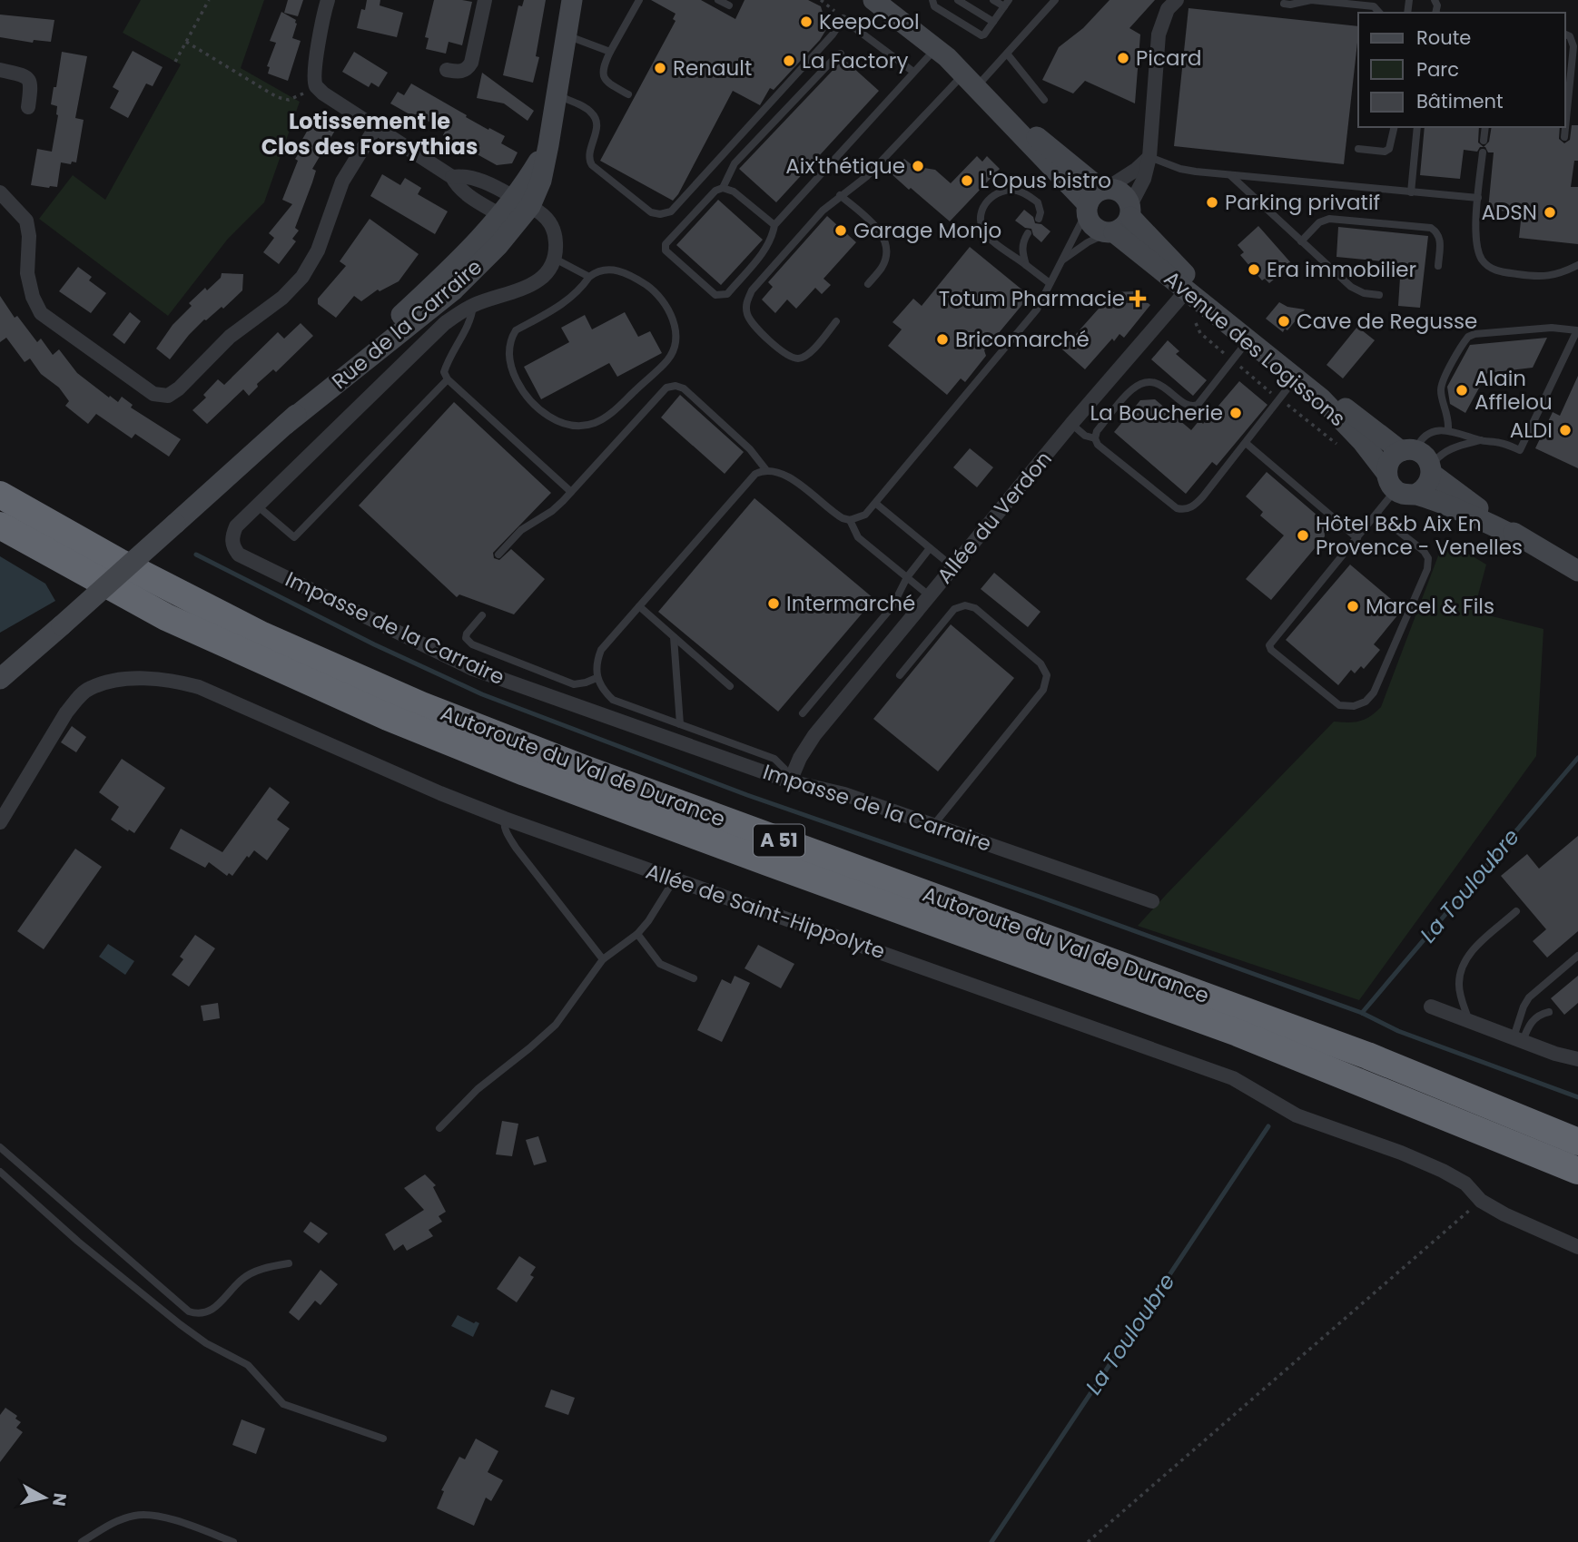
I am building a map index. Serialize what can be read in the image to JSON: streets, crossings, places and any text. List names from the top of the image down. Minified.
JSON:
{"streets":{"highway":["Autoroute du Val de Durance","A 51"],"main road":["Rue de la Carraire","Avenue des Logissons"],"street":["Allée du Verdon","Impasse de la Carraire","Allée de Saint-Hippolyte"]},"crossings":[["Avenue des Logissons","Allée du Verdon"],["Allée du Verdon","Impasse de la Carraire"]],"districts":["Lotissement le Clos des Forsythias"],"water":["La Touloubre"],"places":{"other":["KeepCool","Picard","La Factory","Renault","Aix'thétique","L'Opus bistro","Parking privatif","ADSN","Garage Monjo","Era immobilier","Cave de Regusse","Bricomarché","Alain Afflelou","La Boucherie","ALDI","Hôtel B&b Aix En Provence - Venelles","Intermarché","Marcel & Fils"],"health":["Totum Pharmacie"]},"legend":["Route","Parc","Bâtiment"],"north":"right"}
